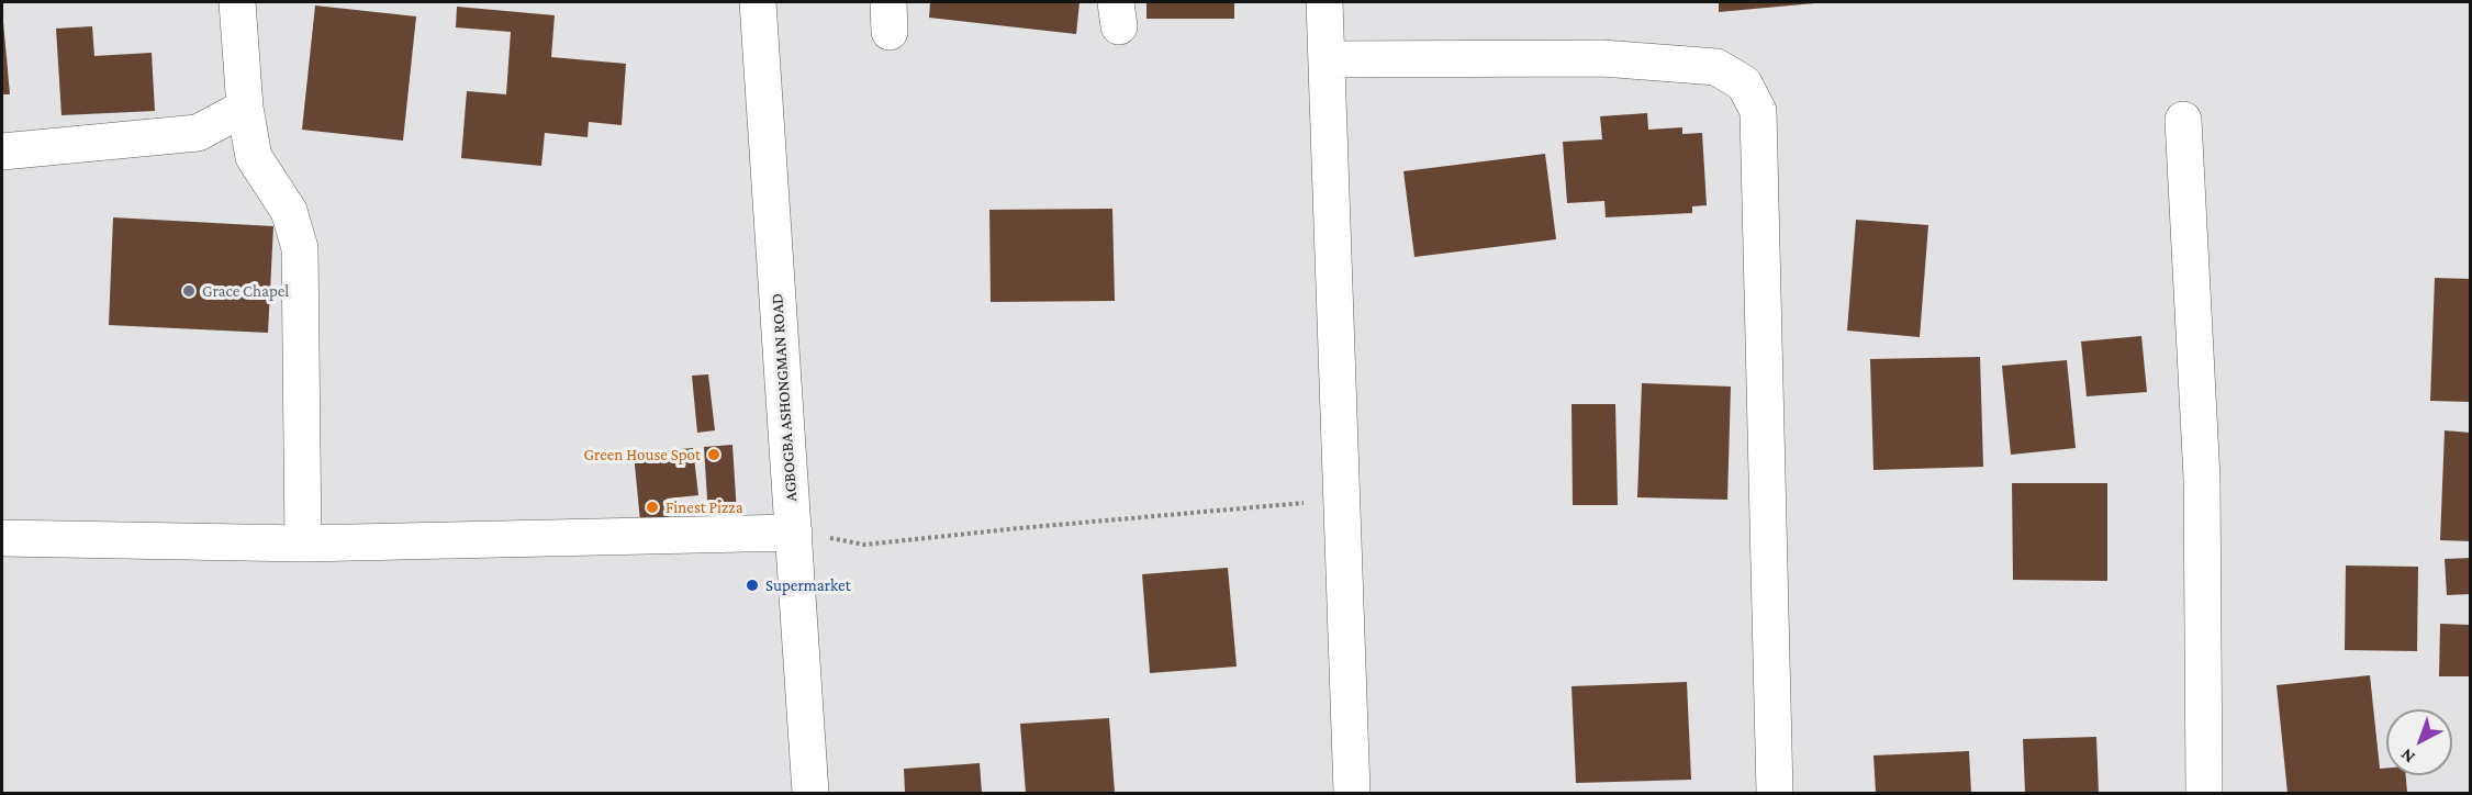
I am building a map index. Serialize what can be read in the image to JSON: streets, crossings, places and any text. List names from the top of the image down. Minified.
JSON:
{"streets":{"street":["AGBOGBA ASHONGMAN ROAD"]},"places":["Grace Chapel","Green House Spot","Finest Pizza","Supermarket"],"north":"bottom left"}
